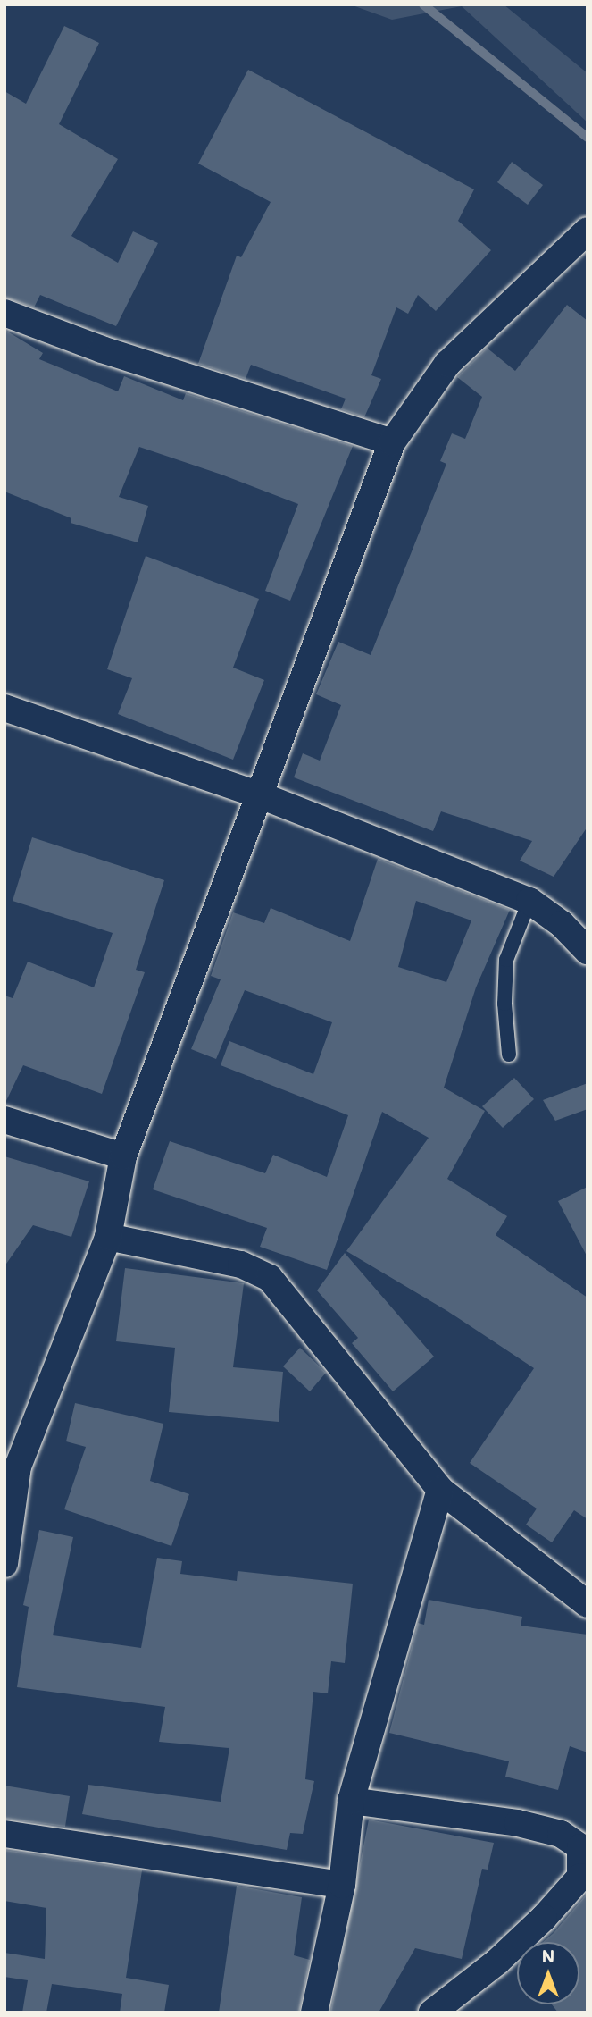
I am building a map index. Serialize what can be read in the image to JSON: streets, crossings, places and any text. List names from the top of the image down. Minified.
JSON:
{"north":"top"}
